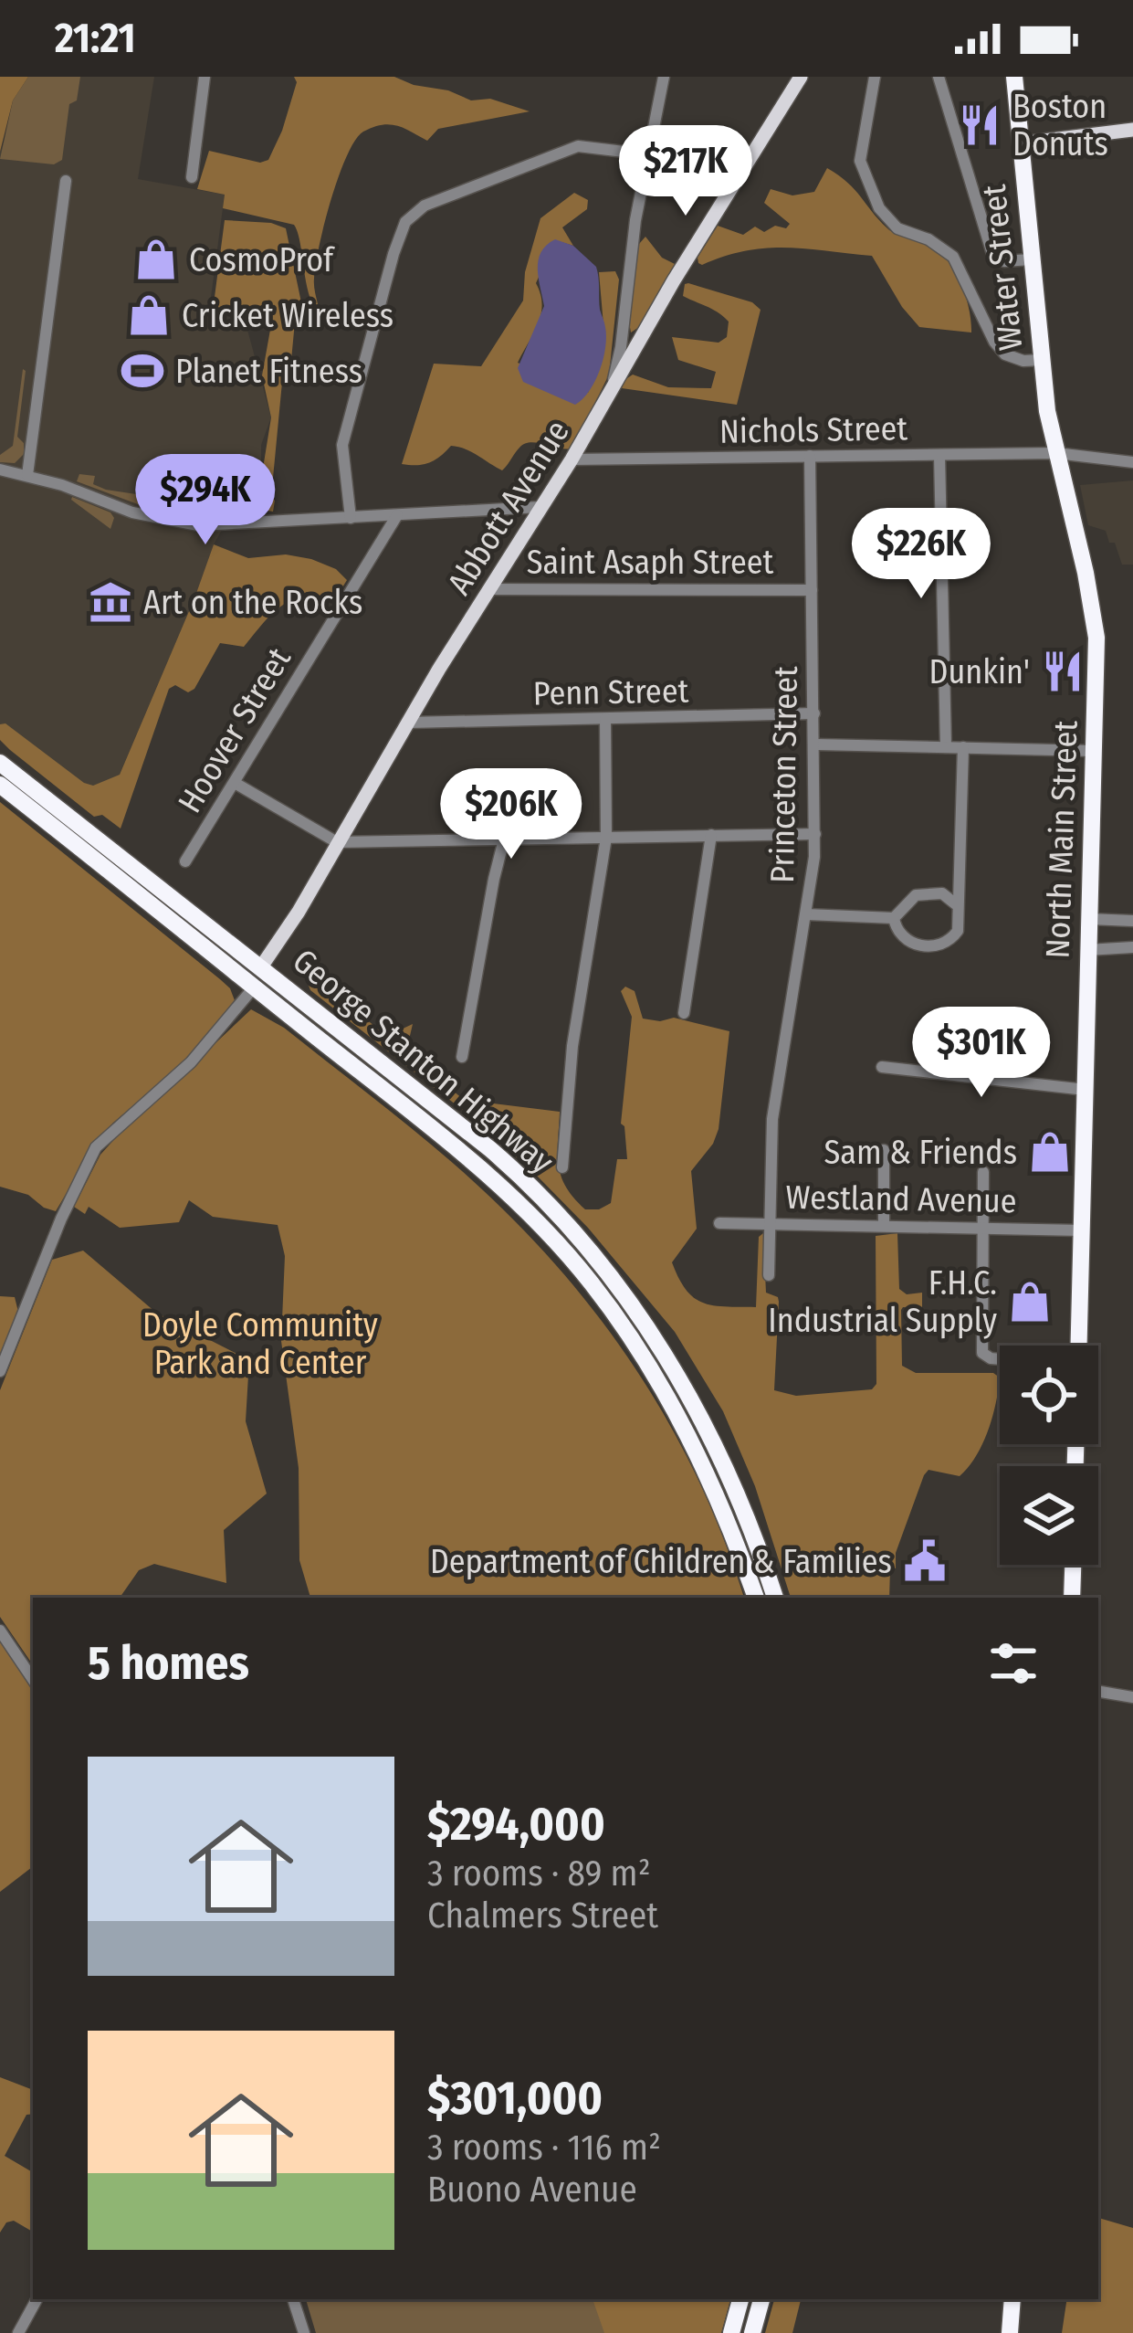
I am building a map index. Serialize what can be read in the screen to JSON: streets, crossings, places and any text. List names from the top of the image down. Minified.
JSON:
{"streets":{"highway":["Water Street","North Main Street","George Stanton Highway"],"main road":["Abbott Avenue"],"street":["Nichols Street","Saint Asaph Street","Penn Street","Hoover Street","Princeton Street","Westland Avenue"]},"crossings":[["Water Street","Nichols Street"],["Water Street","North Main Street"],["Nichols Street","Abbott Avenue"],["Nichols Street","Princeton Street"],["Nichols Street","North Main Street"],["Abbott Avenue","Saint Asaph Street"],["Abbott Avenue","Penn Street"],["Abbott Avenue","George Stanton Highway"],["Saint Asaph Street","Princeton Street"],["Penn Street","Princeton Street"],["Princeton Street","Westland Avenue"],["North Main Street","Westland Avenue"]],"parks":["Doyle Community Park and Center"],"places":{"restaurant":["Boston Donuts","Dunkin'"],"shop":["CosmoProf","Cricket Wireless","Sam & Friends","F.H.C. Industrial Supply"],"sports":["Planet Fitness"],"museum":["Art on the Rocks"],"public building":["Department of Children & Families"]},"page":{"status":"21:21","price":["$217K","$294K","$226K","$206K","$301K"],"heading":"5 homes","list":[{"name":"$294,000","note":"3 rooms · 89 m² · Chalmers Street"},{"name":"$301,000","note":"3 rooms · 116 m² · Buono Avenue"}]}}
